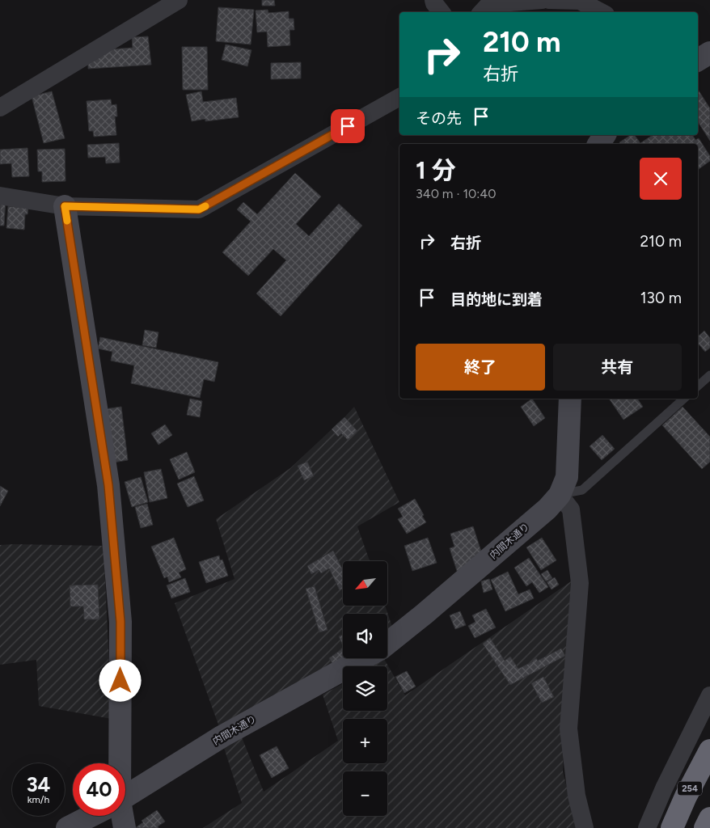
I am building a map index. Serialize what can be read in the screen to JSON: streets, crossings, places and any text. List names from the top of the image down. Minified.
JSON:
{"streets":{"highway":["254"],"street":["内間木通り"]},"north":"bottom left","page":{"turn":["210 m","右折"],"then":"その先","heading":["1 分","340 m · 10:40"],"list":[{"name":"右折","value":"210 m"},{"name":"目的地に到着","value":"130 m"}],"buttons":["終了","共有"],"map_buttons":["+","−"],"speed":"34 km/h","limit":"40"}}
